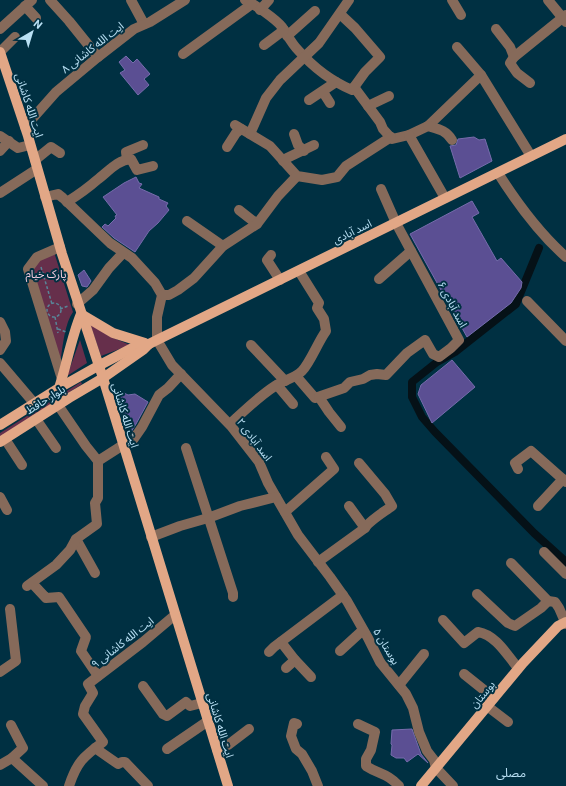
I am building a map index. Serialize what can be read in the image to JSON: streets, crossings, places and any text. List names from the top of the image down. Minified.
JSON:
{"streets":{"main road":["ایت الله کاشانی","اسد آبادی","بلوار حافظ","بوستان"],"street":["ایت الله کاشانی ۸","اسد آبادی ۶","اسد آبادی ۲","ایت الله کاشانی ۹","بوستان ۵"]},"crossings":[["ایت الله کاشانی ۸","ایت الله کاشانی"],["ایت الله کاشانی","اسد آبادی"],["ایت الله کاشانی","بلوار حافظ"],["ایت الله کاشانی","ایت الله کاشانی ۹"],["اسد آبادی","اسد آبادی ۶"],["اسد آبادی","بلوار حافظ"],["اسد آبادی","اسد آبادی ۲"],["اسد آبادی ۲","بوستان ۵"],["بوستان ۵","بوستان"]],"districts":["مصلی"],"parks":["پارک خیام"],"north":"top right"}
